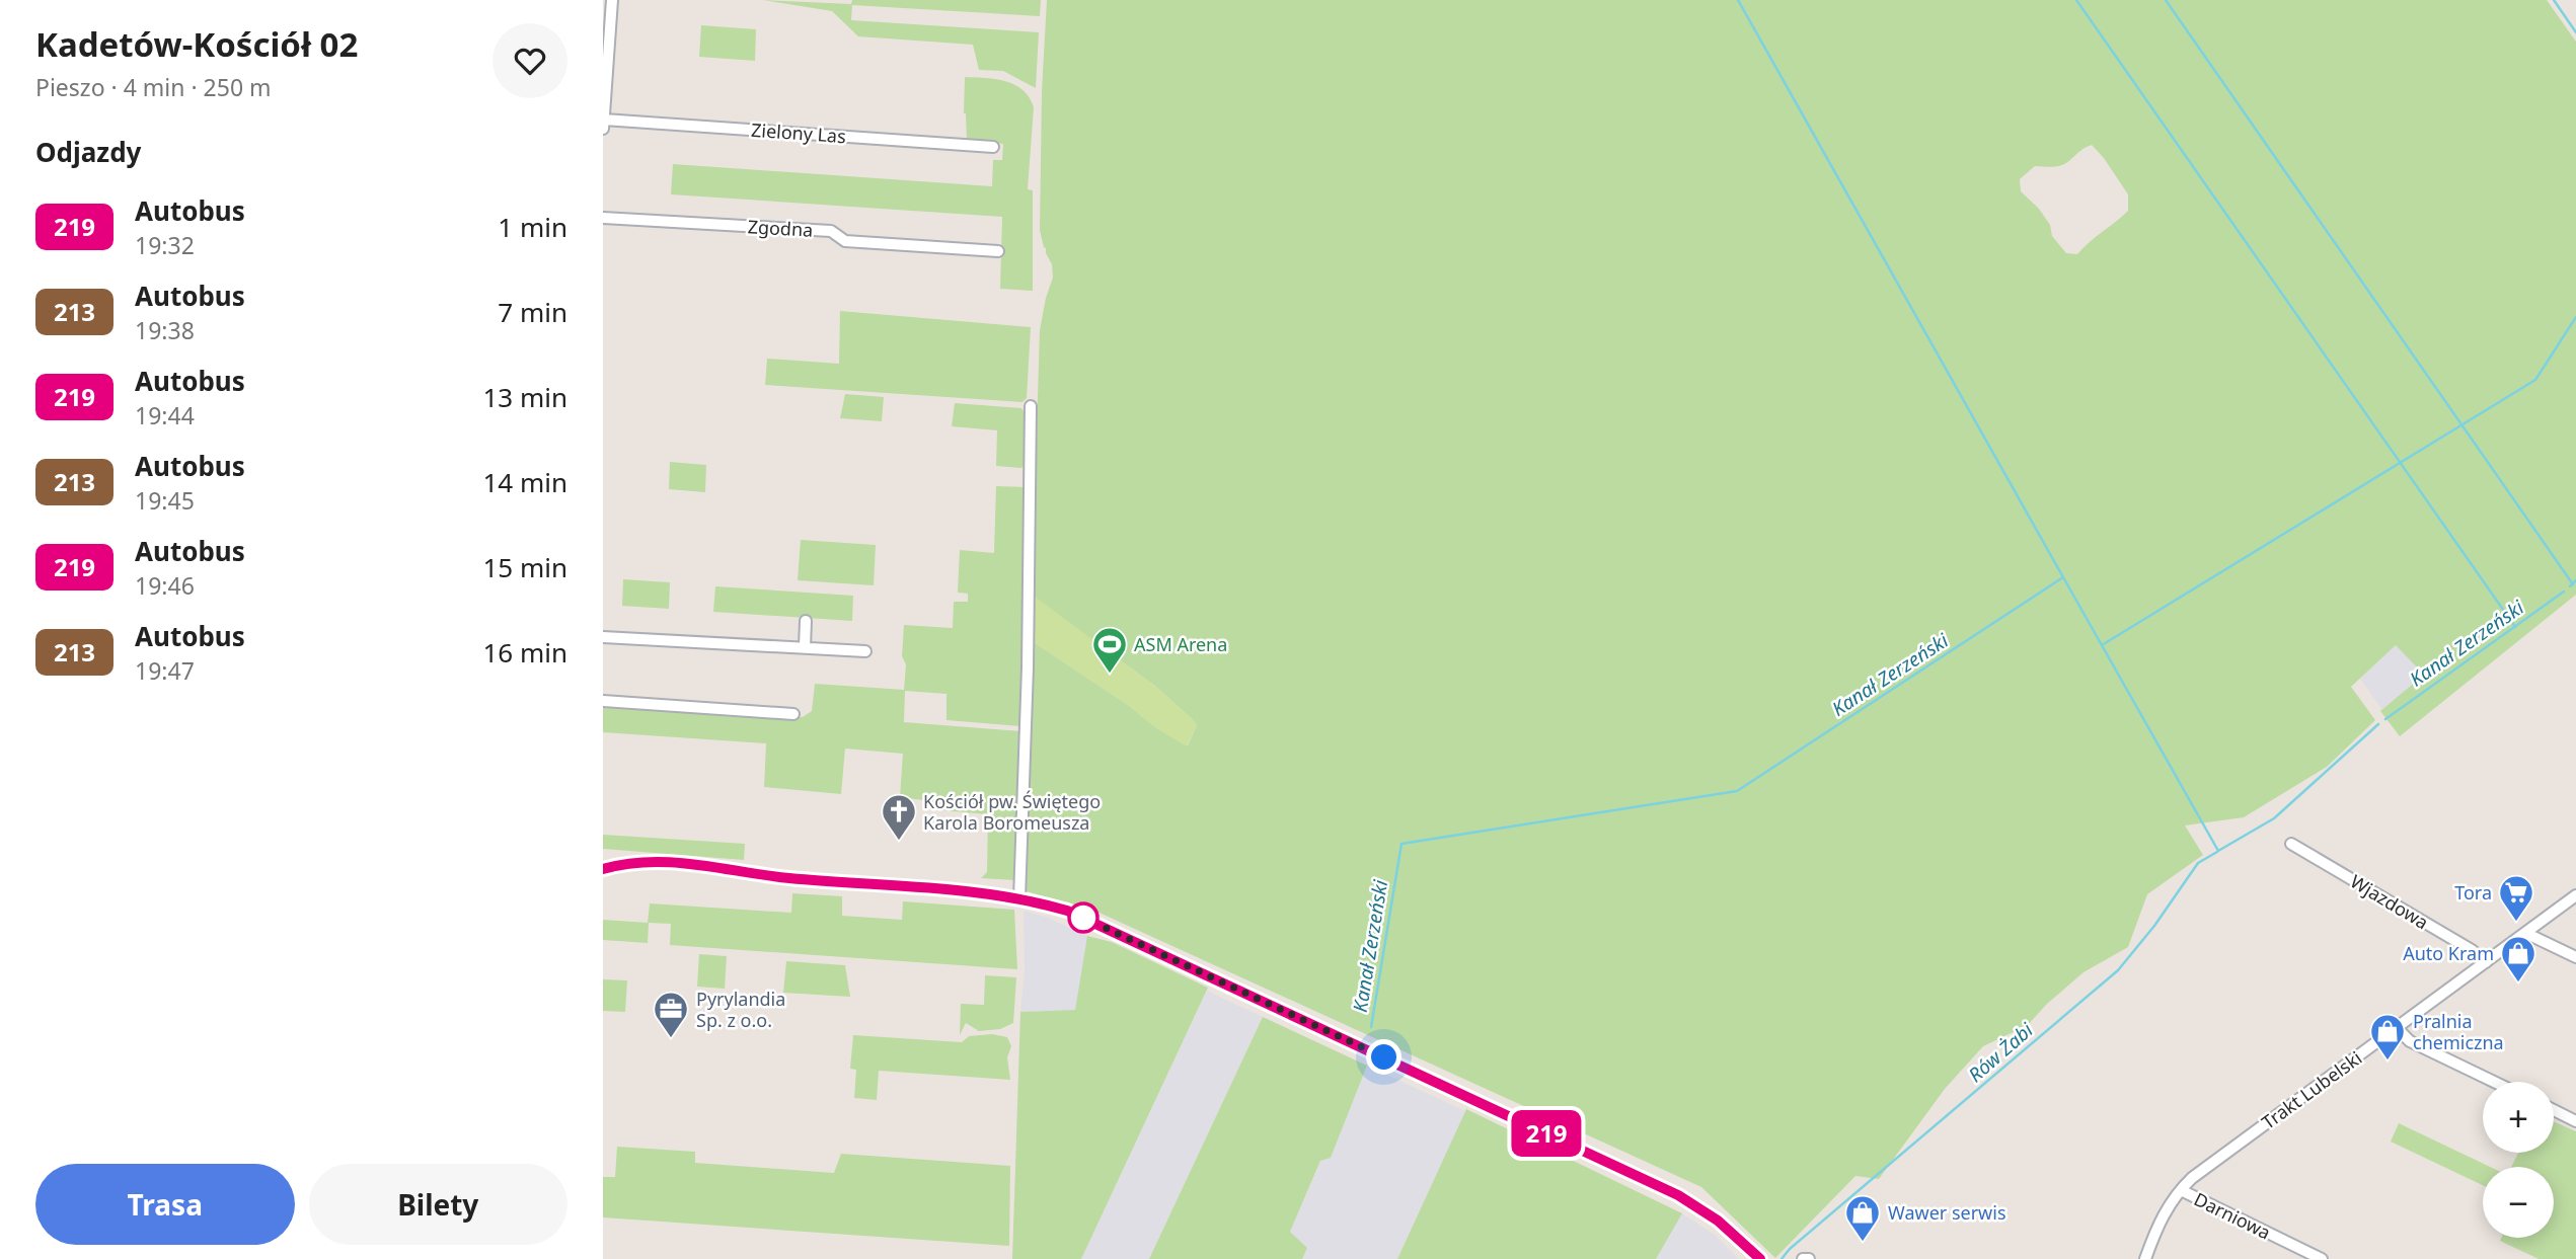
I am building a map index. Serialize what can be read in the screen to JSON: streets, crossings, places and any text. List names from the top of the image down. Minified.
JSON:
{"streets":{"street":["Zielony Las","Zgodna","Wjazdowa","Trakt Lubelski","Darniowa"]},"crossings":[["Wjazdowa","Trakt Lubelski"],["Trakt Lubelski","Darniowa"]],"water":["Kanał Zerzeński","Rów Żabi"],"places":{"sports":["ASM Arena"],"church":["Kościół pw. Świętego Karola Boromeusza"],"supermarket":["Tora"],"shop":["Auto Kram","Pralnia chemiczna","Wawer serwis"],"office":["Pyrylandia Sp. z o.o."]},"lines":["bus line 219"],"page":{"heading":[["Kadetów-Kościół 02","Pieszo · 4 min · 250 m"],"Odjazdy"],"on_map":"219","list":[{"mark":"219","name":"Autobus","note":"19:32","value":"1 min"},{"mark":"213","name":"Autobus","note":"19:38","value":"7 min"},{"mark":"219","name":"Autobus","note":"19:44","value":"13 min"},{"mark":"213","name":"Autobus","note":"19:45","value":"14 min"},{"mark":"219","name":"Autobus","note":"19:46","value":"15 min"},{"mark":"213","name":"Autobus","note":"19:47","value":"16 min"}],"map_buttons":["+","−"],"buttons":["Trasa","Bilety"]}}
